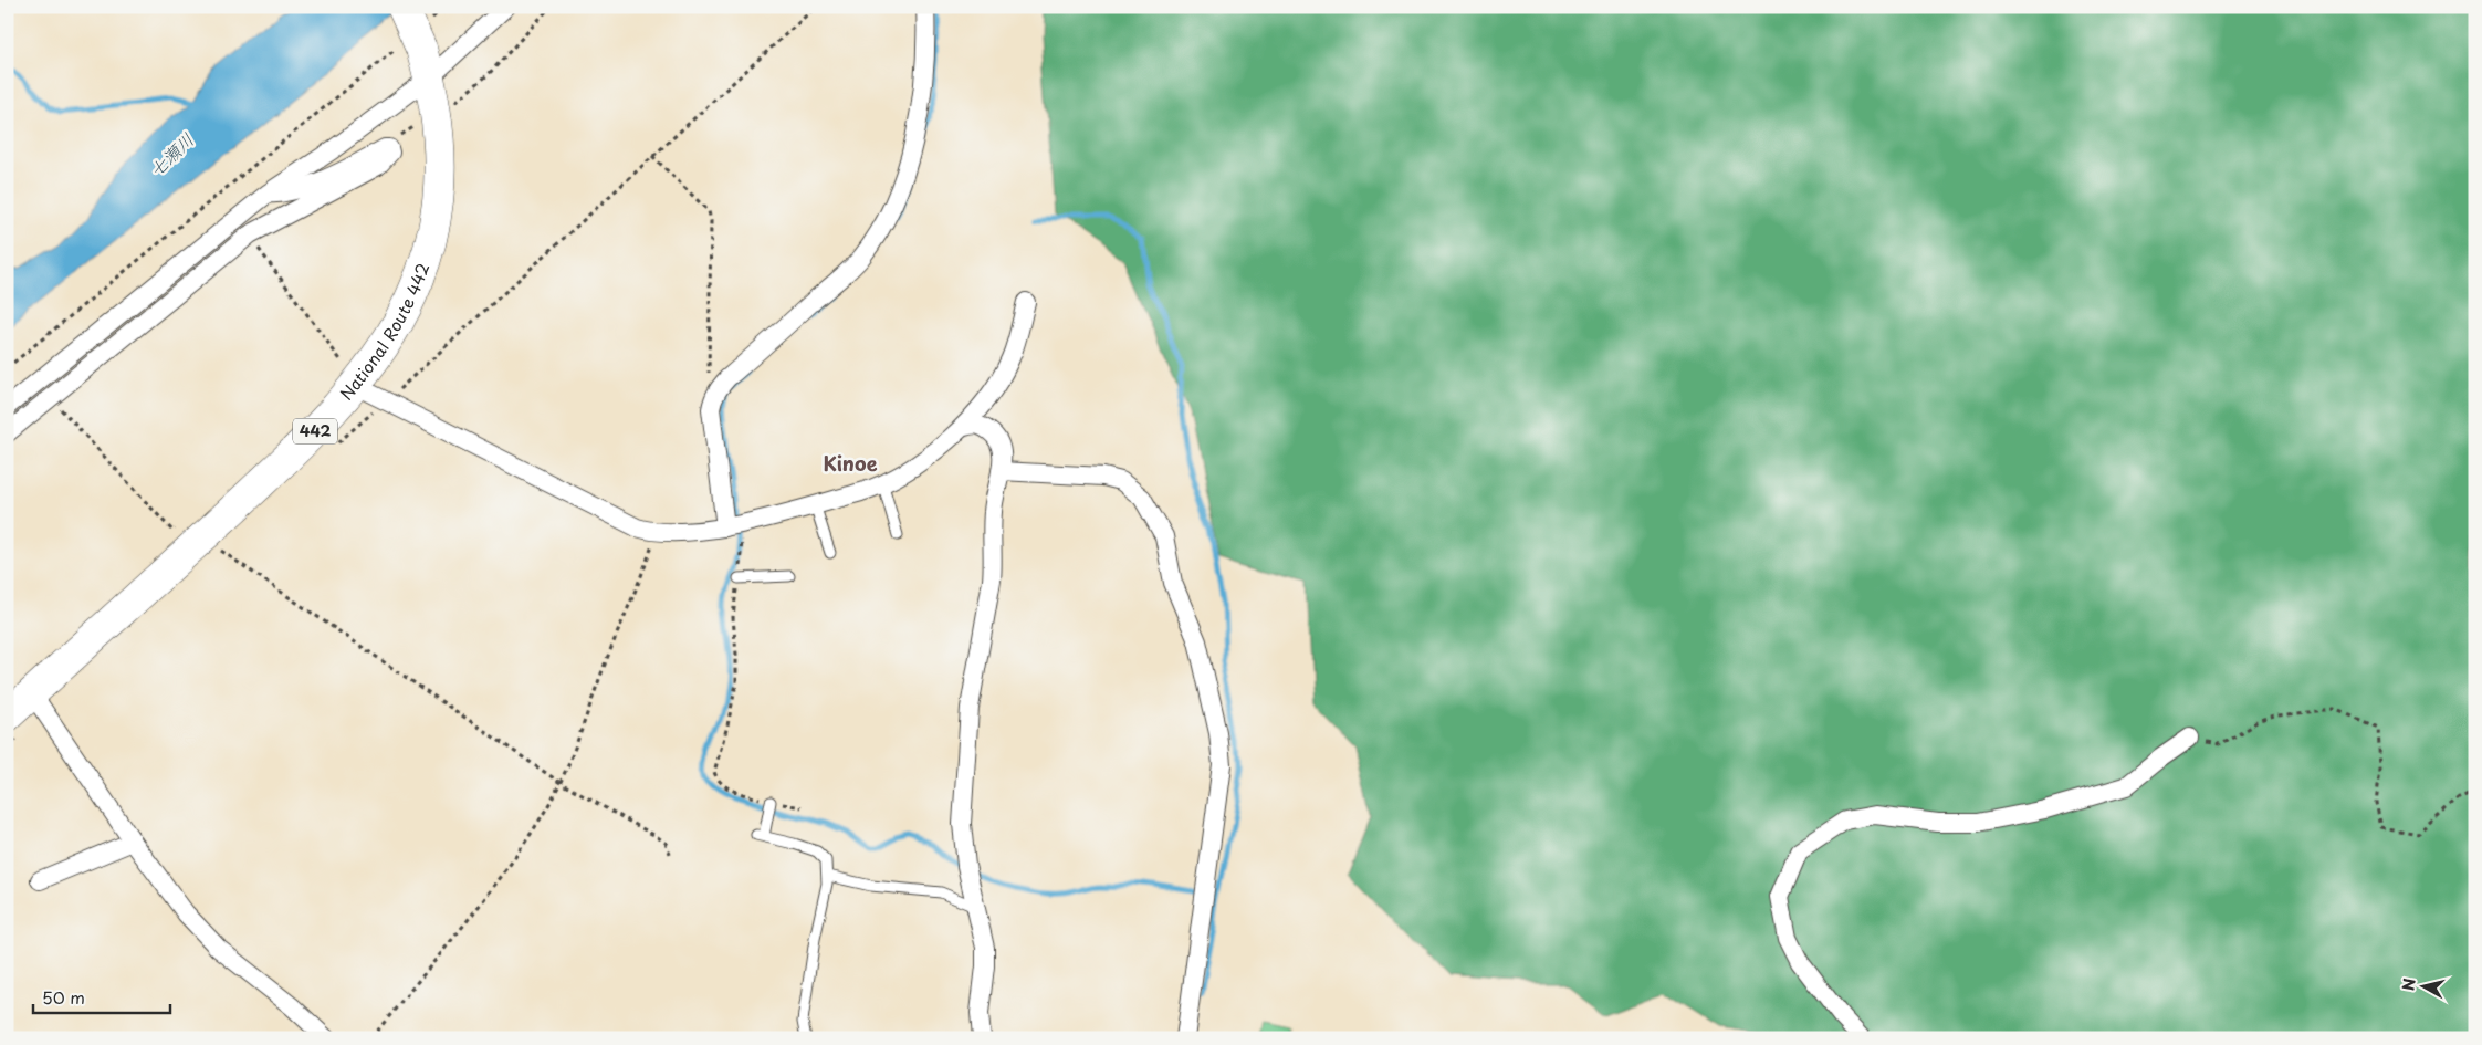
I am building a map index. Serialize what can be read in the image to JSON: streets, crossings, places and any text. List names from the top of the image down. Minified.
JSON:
{"streets":{"highway":["National Route 442","442"]},"districts":["Kinoe"],"water":["七瀬川"],"scale_bar":"50 m","north":"left"}
